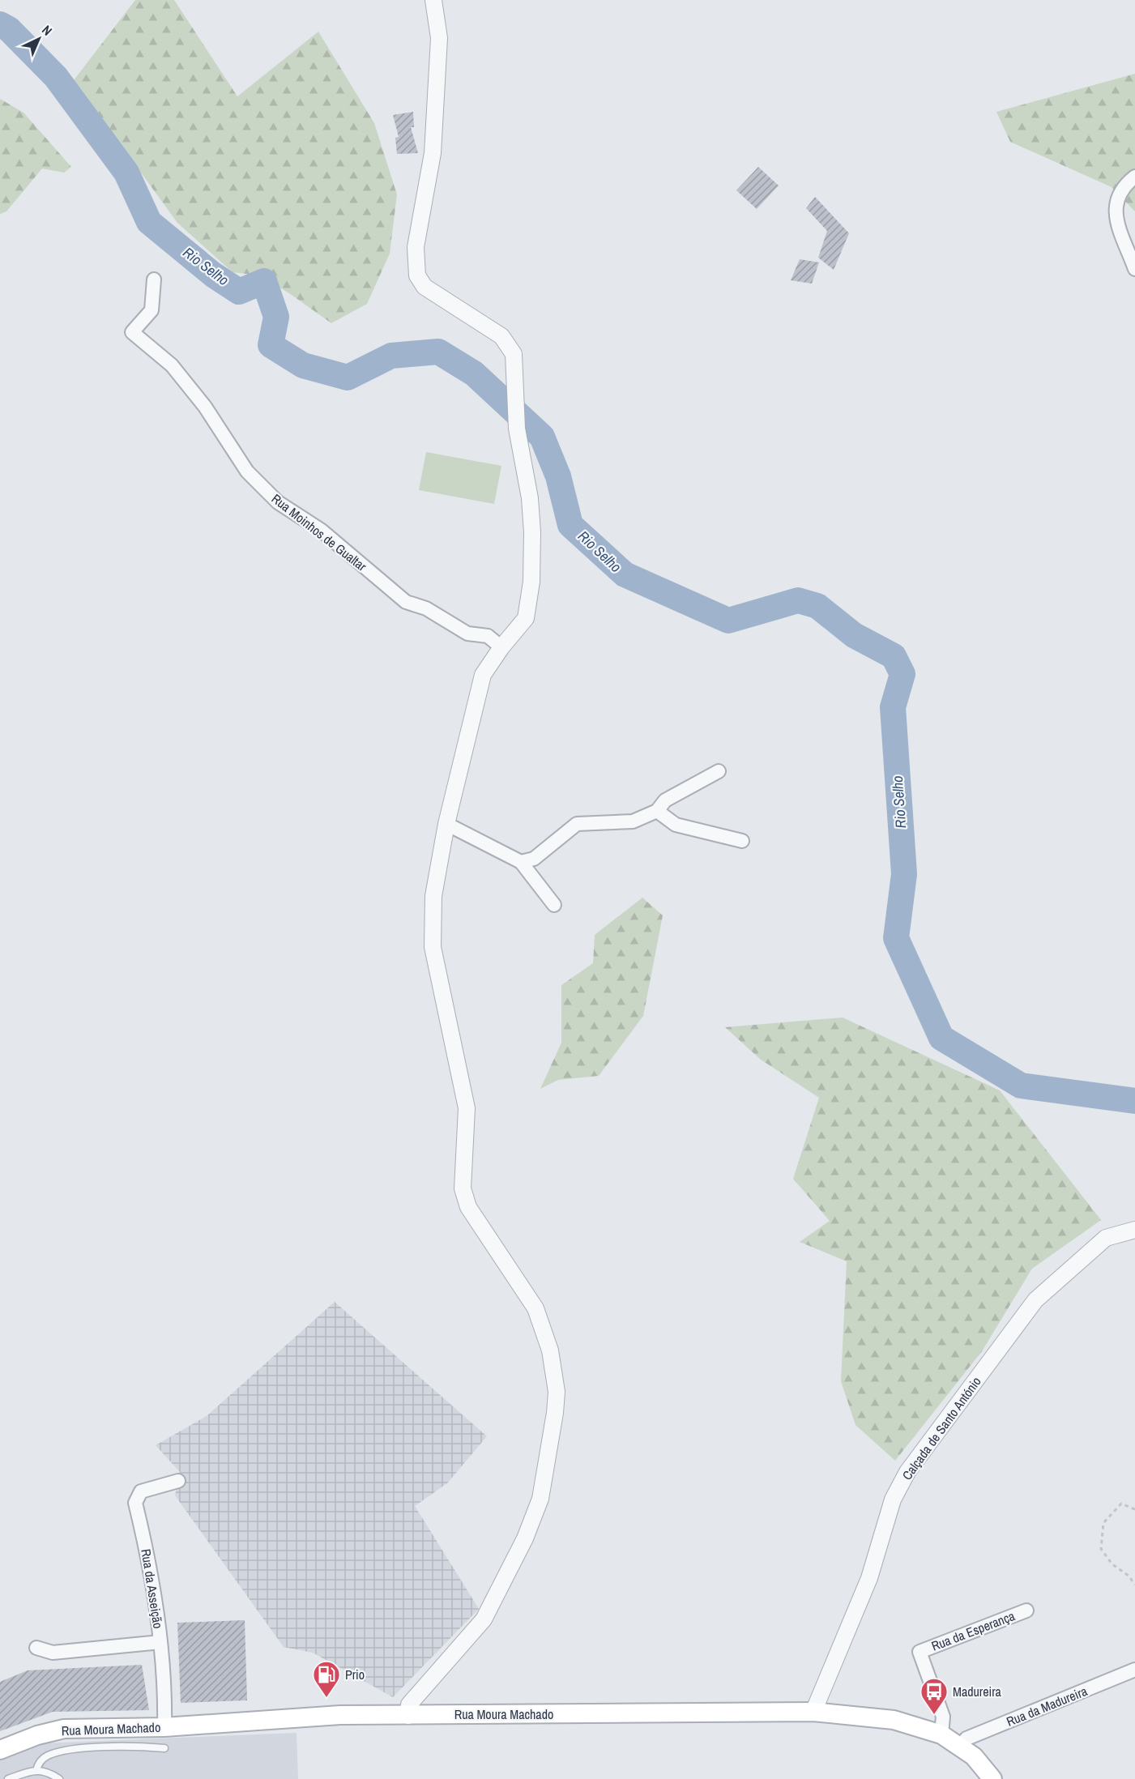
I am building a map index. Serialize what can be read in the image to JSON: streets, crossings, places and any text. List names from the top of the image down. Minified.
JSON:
{"streets":{"main road":["Rua Moura Machado"],"street":["Rua Moinhos de Gualtar","Calçada de Santo António","Rua da Asseição","Rua da Esperança","Rua da Madureira"]},"crossings":[["Calçada de Santo António","Rua Moura Machado"],["Rua da Asseição","Rua Moura Machado"],["Rua da Esperança","Rua Moura Machado"],["Rua da Madureira","Rua Moura Machado"]],"water":["Rio Selho"],"places":{"fuel station":["Prio"],"bus stop":["Madureira"]},"north":"top right"}
